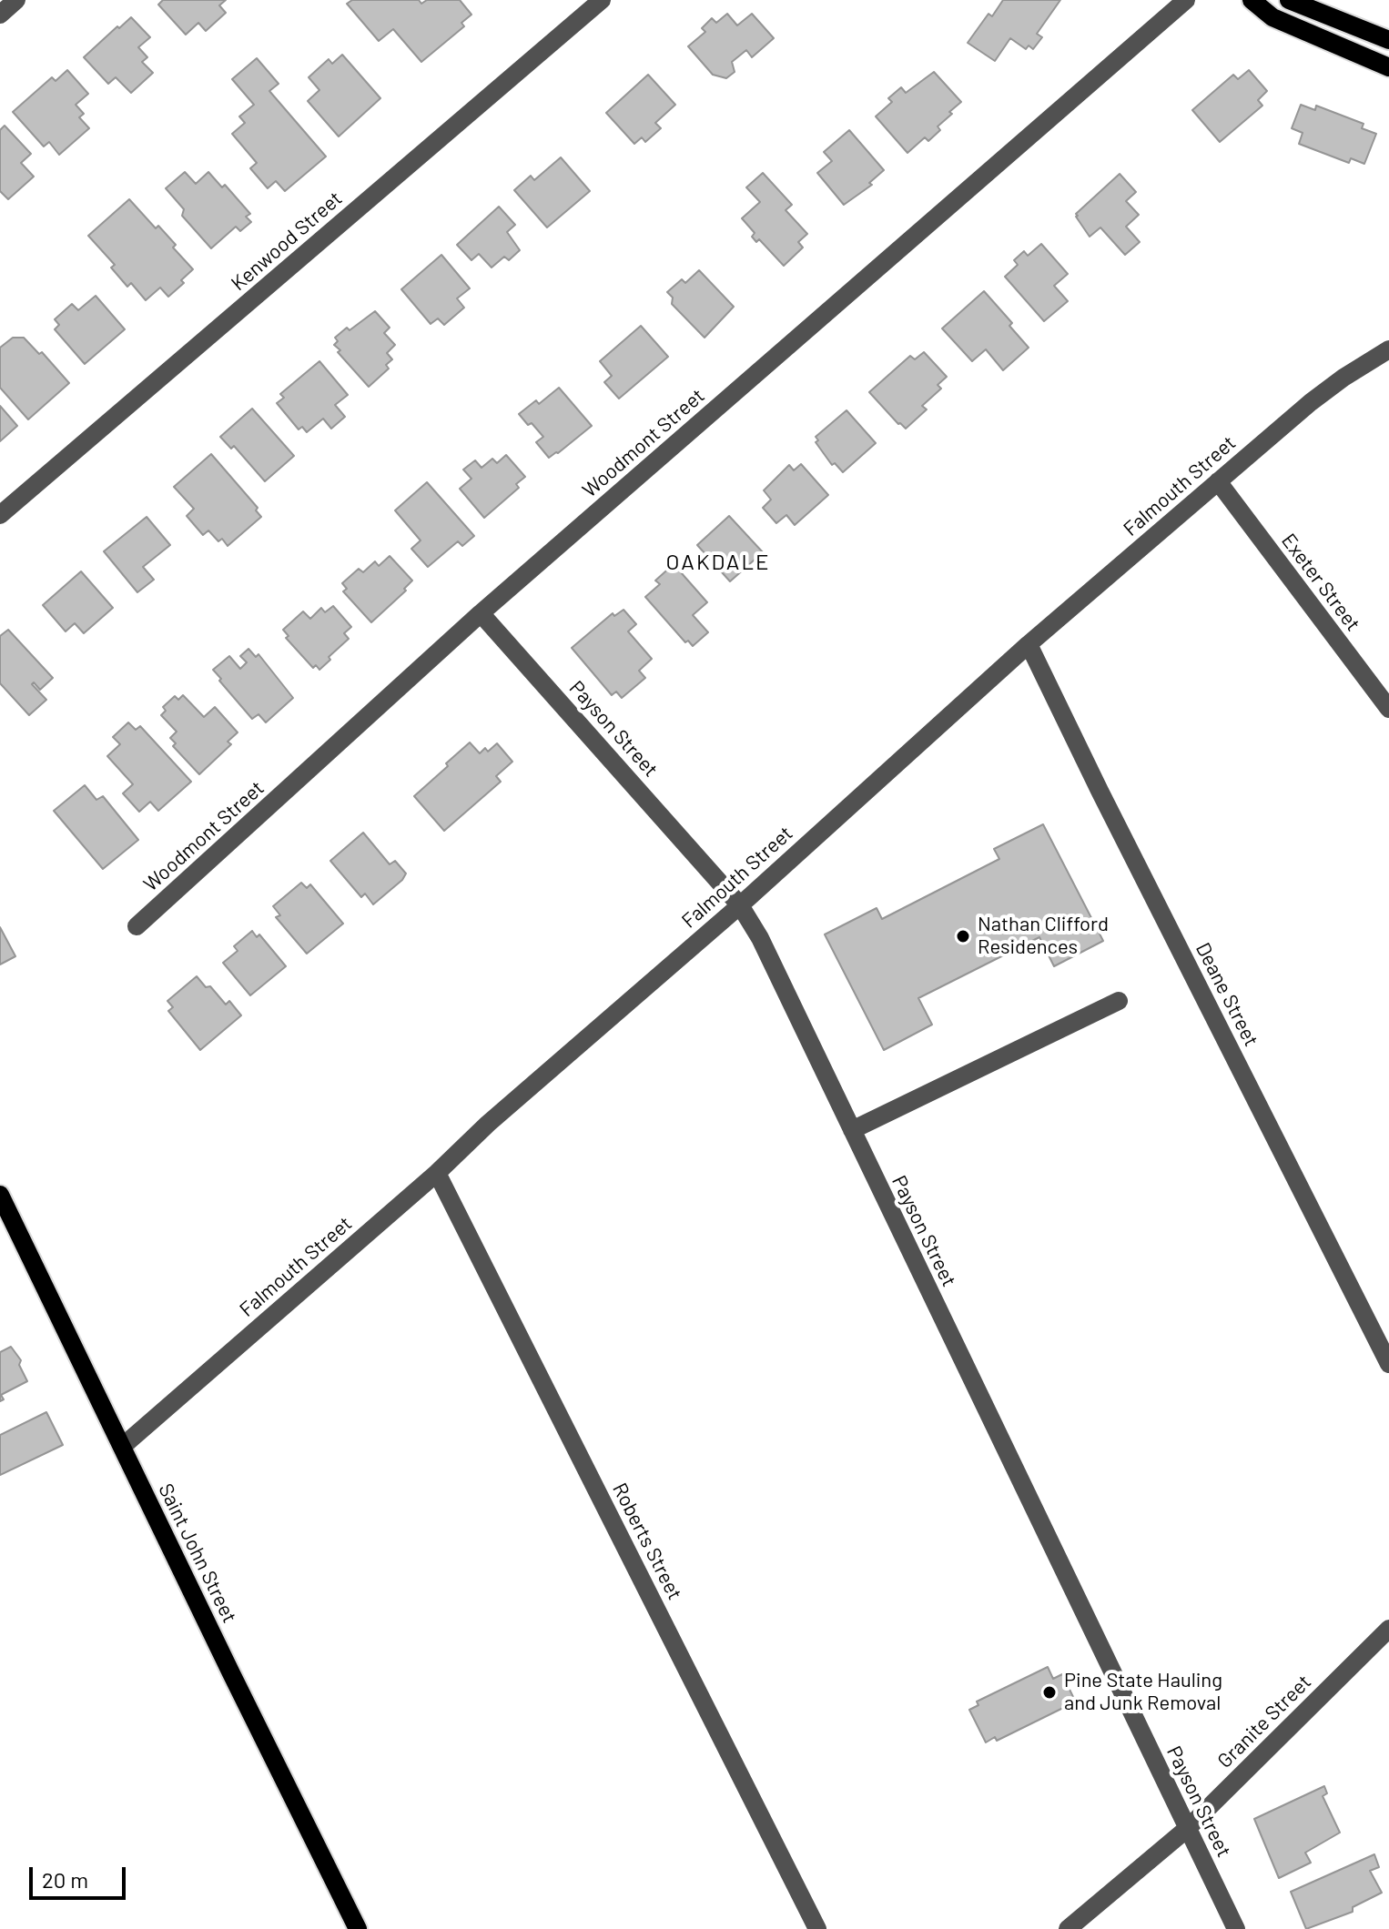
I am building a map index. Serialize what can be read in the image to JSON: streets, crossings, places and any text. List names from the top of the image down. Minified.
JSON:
{"streets":{"main road":["Saint John Street"],"street":["Kenwood Street","Woodmont Street","Falmouth Street","Exeter Street","Payson Street","Deane Street","Roberts Street","Granite Street"]},"crossings":[["Woodmont Street","Payson Street"],["Falmouth Street","Exeter Street"],["Falmouth Street","Payson Street"],["Falmouth Street","Deane Street"],["Falmouth Street","Roberts Street"],["Falmouth Street","Saint John Street"],["Payson Street","Granite Street"]],"districts":["OAKDALE"],"places":["Nathan Clifford Residences","Pine State Hauling and Junk Removal"],"scale_bar":"20 m"}
